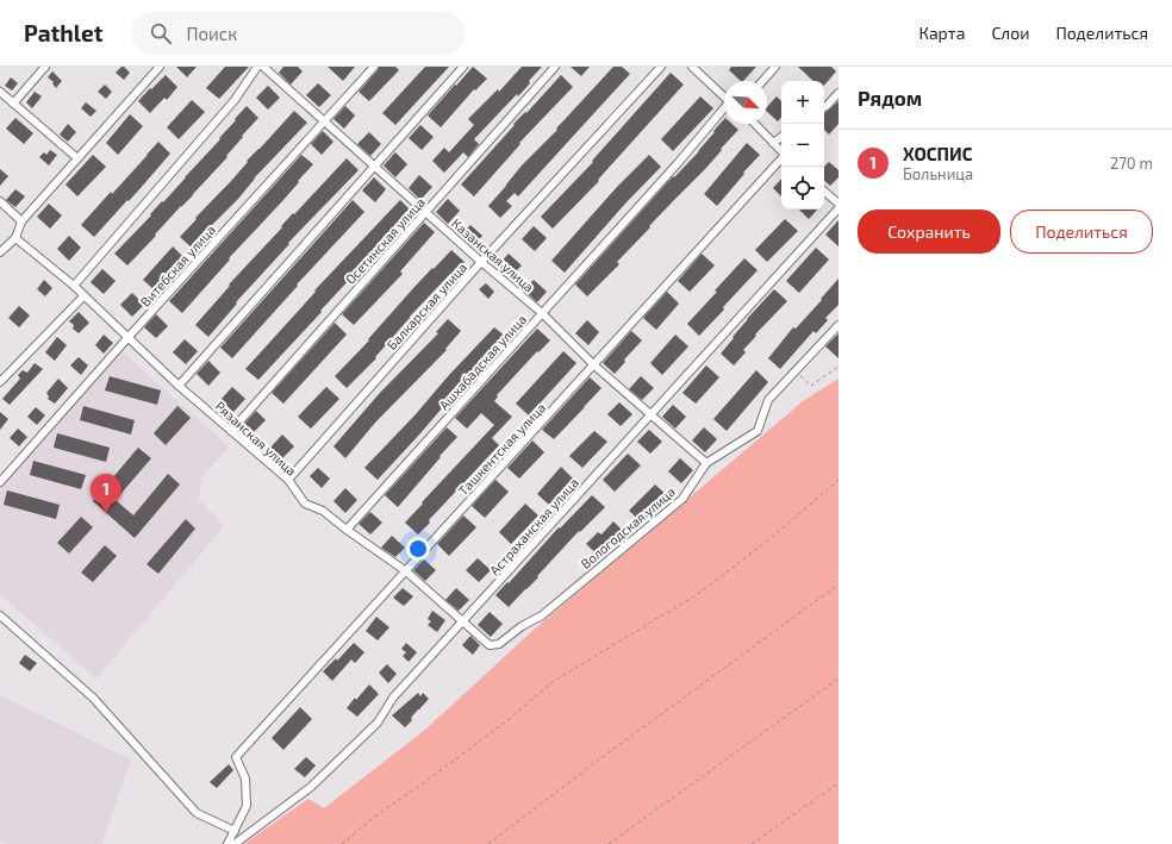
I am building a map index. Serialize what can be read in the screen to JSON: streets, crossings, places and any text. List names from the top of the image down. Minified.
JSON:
{"streets":{"street":["Осетинская улица","Казанская улица","Витебская улица","Балкарская улица","Ашхабадская улица","Рязанская улица","Ташкентская улица","Астраханская улица","Вологодская улица"]},"crossings":[["Осетинская улица","Казанская улица"],["Осетинская улица","Рязанская улица"],["Казанская улица","Витебская улица"],["Казанская улица","Балкарская улица"],["Казанская улица","Ашхабадская улица"],["Казанская улица","Ташкентская улица"],["Казанская улица","Астраханская улица"],["Казанская улица","Вологодская улица"],["Витебская улица","Рязанская улица"],["Балкарская улица","Рязанская улица"],["Ашхабадская улица","Рязанская улица"],["Рязанская улица","Ташкентская улица"],["Рязанская улица","Астраханская улица"],["Рязанская улица","Вологодская улица"]],"north":"bottom right","page":{"header":"Pathlet","search":"Поиск","nav":["Карта","Слои","Поделиться"],"heading":"Рядом","map_buttons":["+","−"],"list":[{"mark":"1","name":"ХОСПИС","note":"Больница","value":"270 m"}],"buttons":["Сохранить","Поделиться"],"pins":"1"}}
